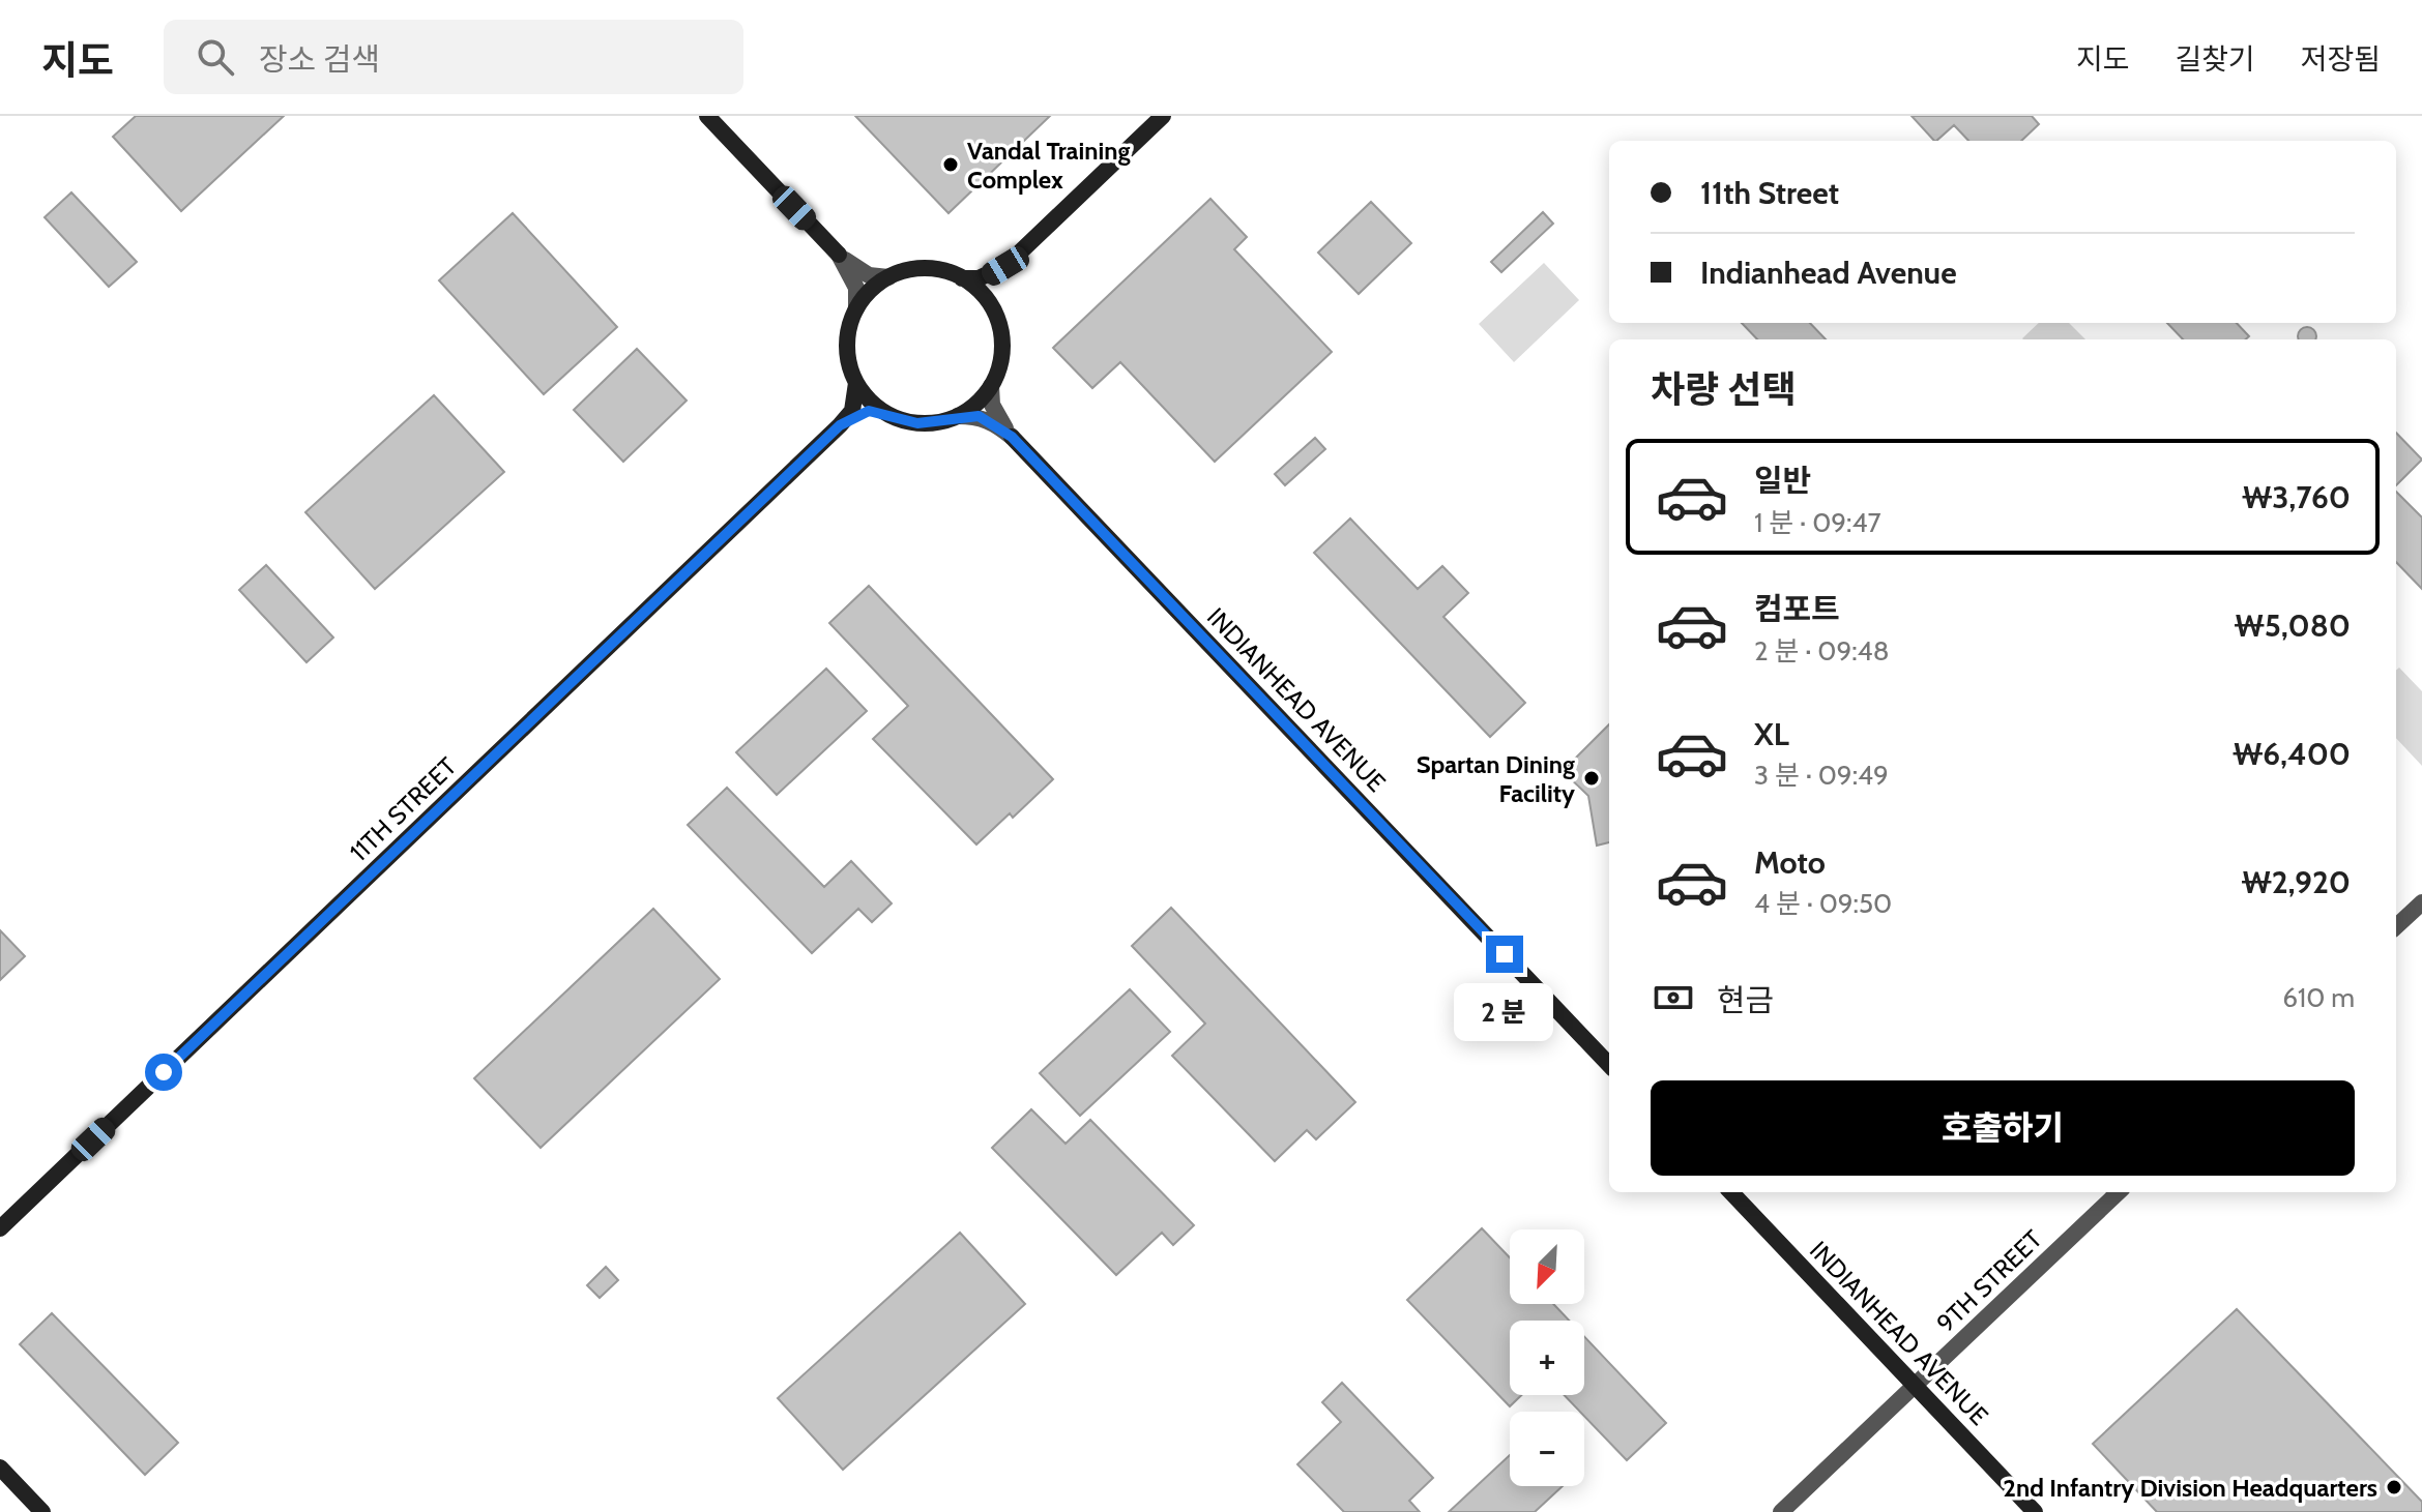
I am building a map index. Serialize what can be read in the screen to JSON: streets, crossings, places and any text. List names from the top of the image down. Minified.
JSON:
{"streets":{"main road":["INDIANHEAD AVENUE","11TH STREET"],"street":["9TH STREET"]},"crossings":[["INDIANHEAD AVENUE","9TH STREET"]],"places":["Vandal Training Complex","Spartan Dining Facility","2nd Infantry Division Headquarters"],"north":"bottom left","page":{"header":"지도","search":"장소 검색","nav":["지도","길찾기","저장됨"],"banner":["11th Street","Indianhead Avenue"],"heading":"차량 선택","list":[{"name":"일반","note":"1 분 · 09:47","value":"₩3,760"},{"name":"컴포트","note":"2 분 · 09:48","value":"₩5,080"},{"name":"XL","note":"3 분 · 09:49","value":"₩6,400"},{"name":"Moto","note":"4 분 · 09:50","value":"₩2,920"}],"pay":["현금","610 m"],"bubble":"2 분","buttons":"호출하기","map_buttons":["+","−"]}}
